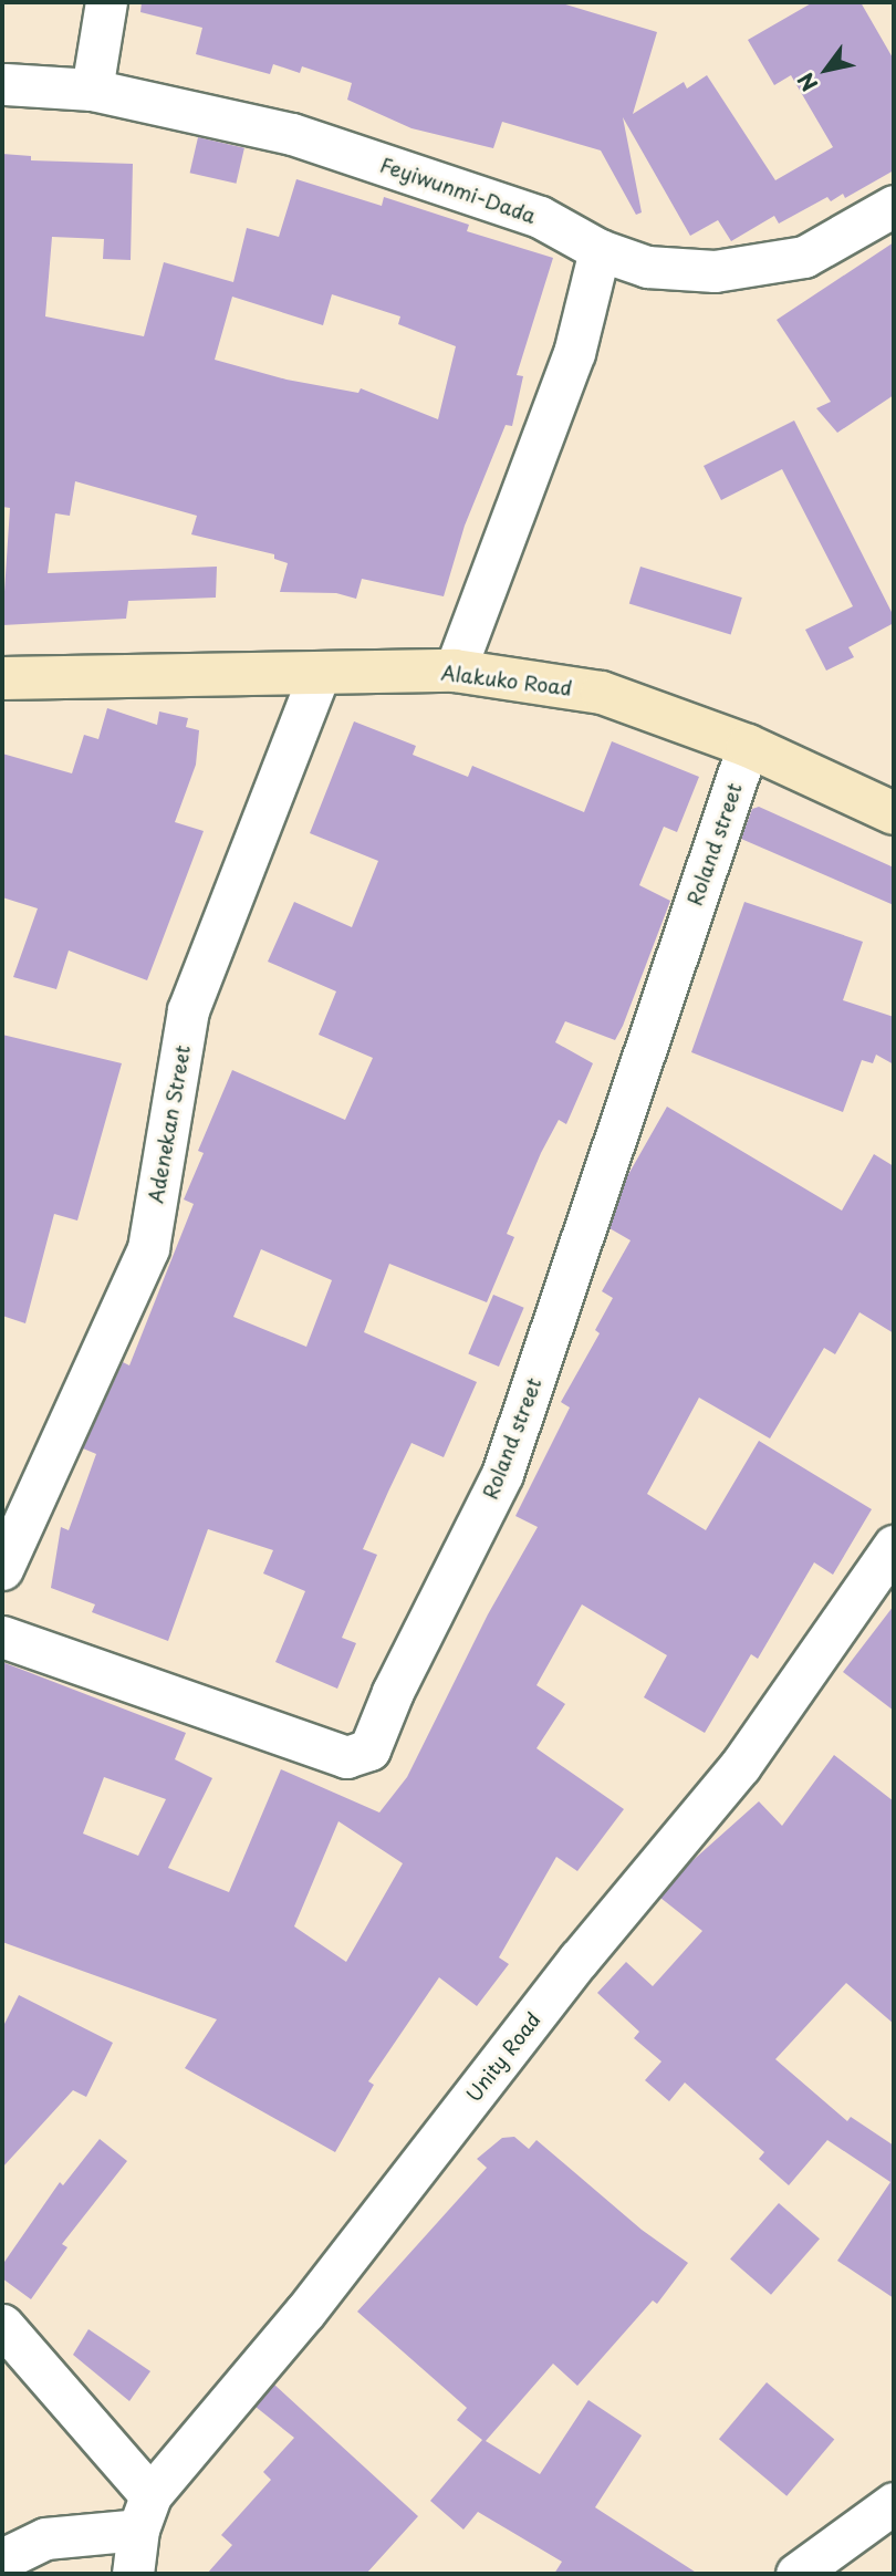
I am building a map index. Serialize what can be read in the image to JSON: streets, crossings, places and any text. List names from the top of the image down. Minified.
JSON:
{"streets":{"main road":["Alakuko Road"],"street":["Feyiwunmi-Dada","Roland street","Adenekan Street","Unity Road"]},"crossings":[["Alakuko Road","Roland street"],["Alakuko Road","Adenekan Street"]],"north":"bottom left"}
